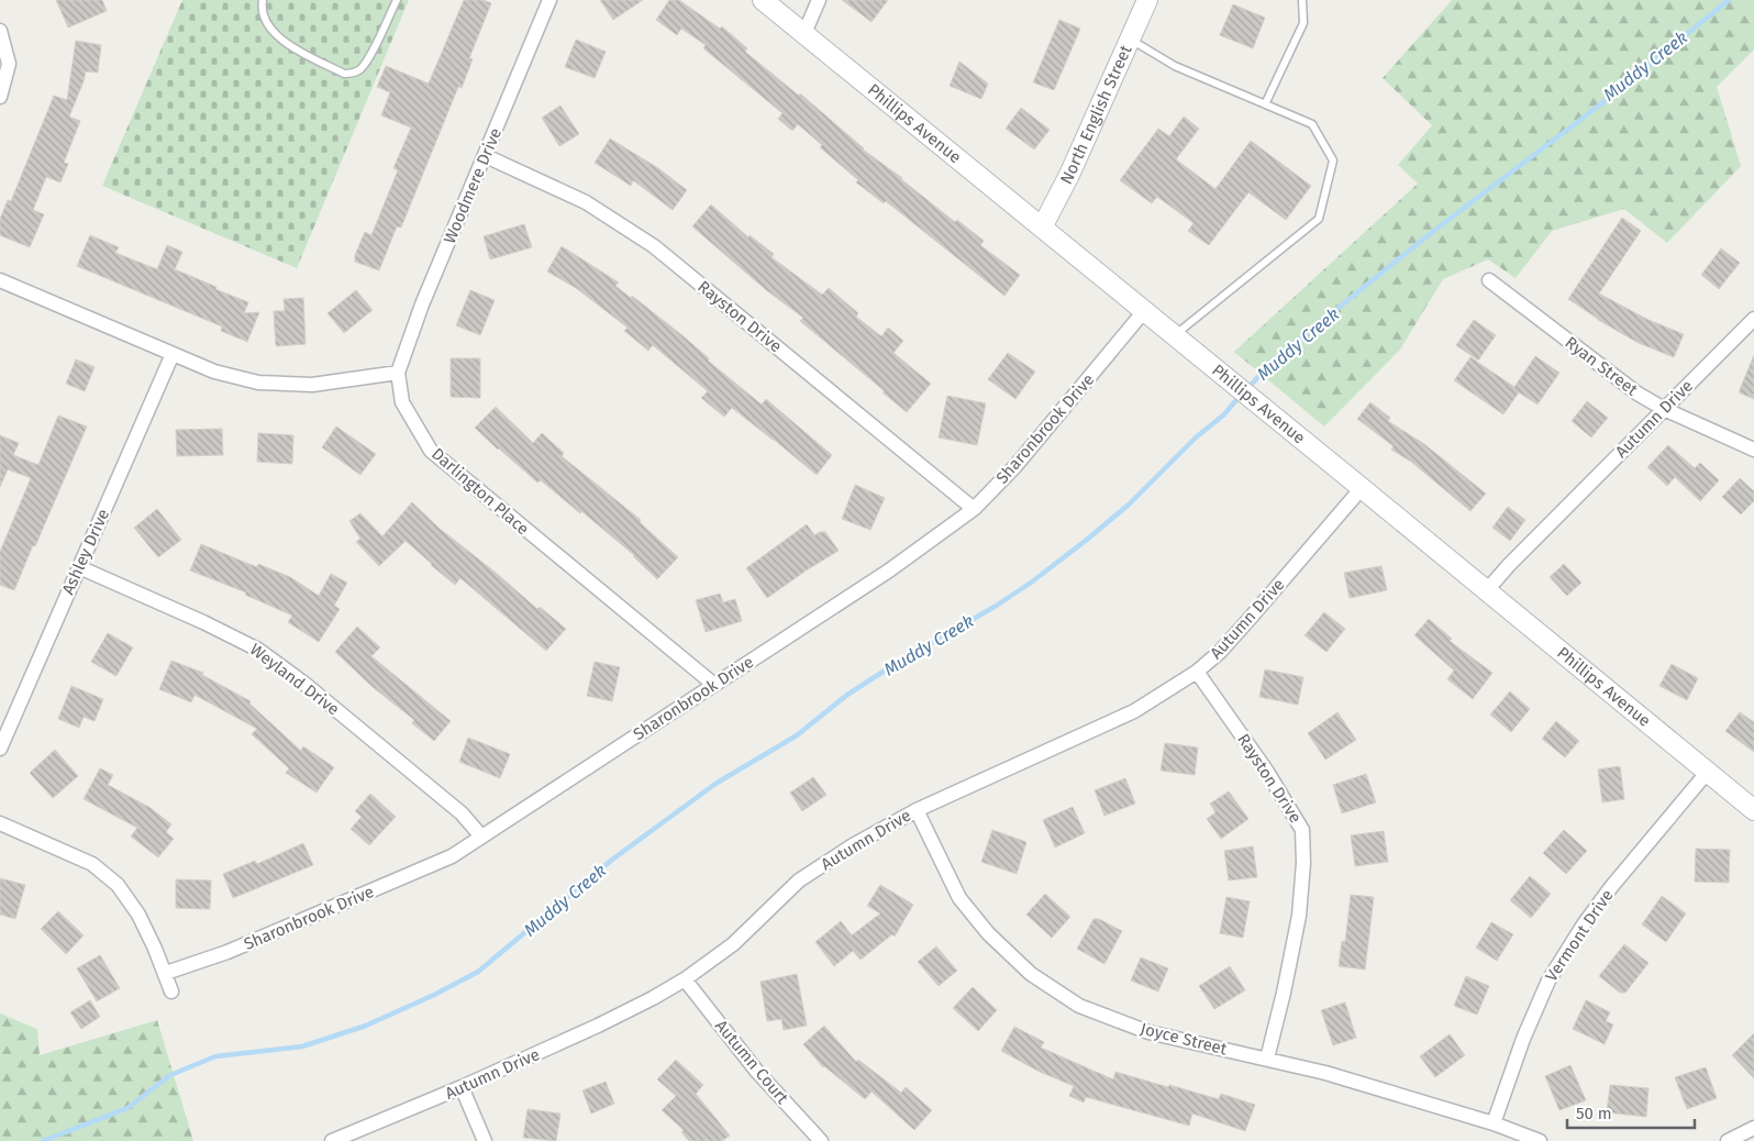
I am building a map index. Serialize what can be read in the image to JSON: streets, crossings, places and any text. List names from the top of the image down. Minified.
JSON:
{"streets":{"street":["North English Street","Phillips Avenue","Woodmere Drive","Rayston Drive","Ryan Street","Autumn Drive","Sharonbrook Drive","Darlington Place","Ashley Drive","Weyland Drive","Vermont Drive","Joyce Street","Autumn Court"]},"crossings":[["North English Street","Phillips Avenue"],["Phillips Avenue","Autumn Drive"],["Phillips Avenue","Sharonbrook Drive"],["Phillips Avenue","Vermont Drive"],["Woodmere Drive","Rayston Drive"],["Woodmere Drive","Darlington Place"],["Rayston Drive","Autumn Drive"],["Rayston Drive","Sharonbrook Drive"],["Rayston Drive","Joyce Street"],["Ryan Street","Autumn Drive"],["Autumn Drive","Joyce Street"],["Autumn Drive","Autumn Court"],["Sharonbrook Drive","Darlington Place"],["Sharonbrook Drive","Weyland Drive"],["Ashley Drive","Weyland Drive"],["Vermont Drive","Joyce Street"]],"water":["Muddy Creek"],"scale_bar":"50 m"}
